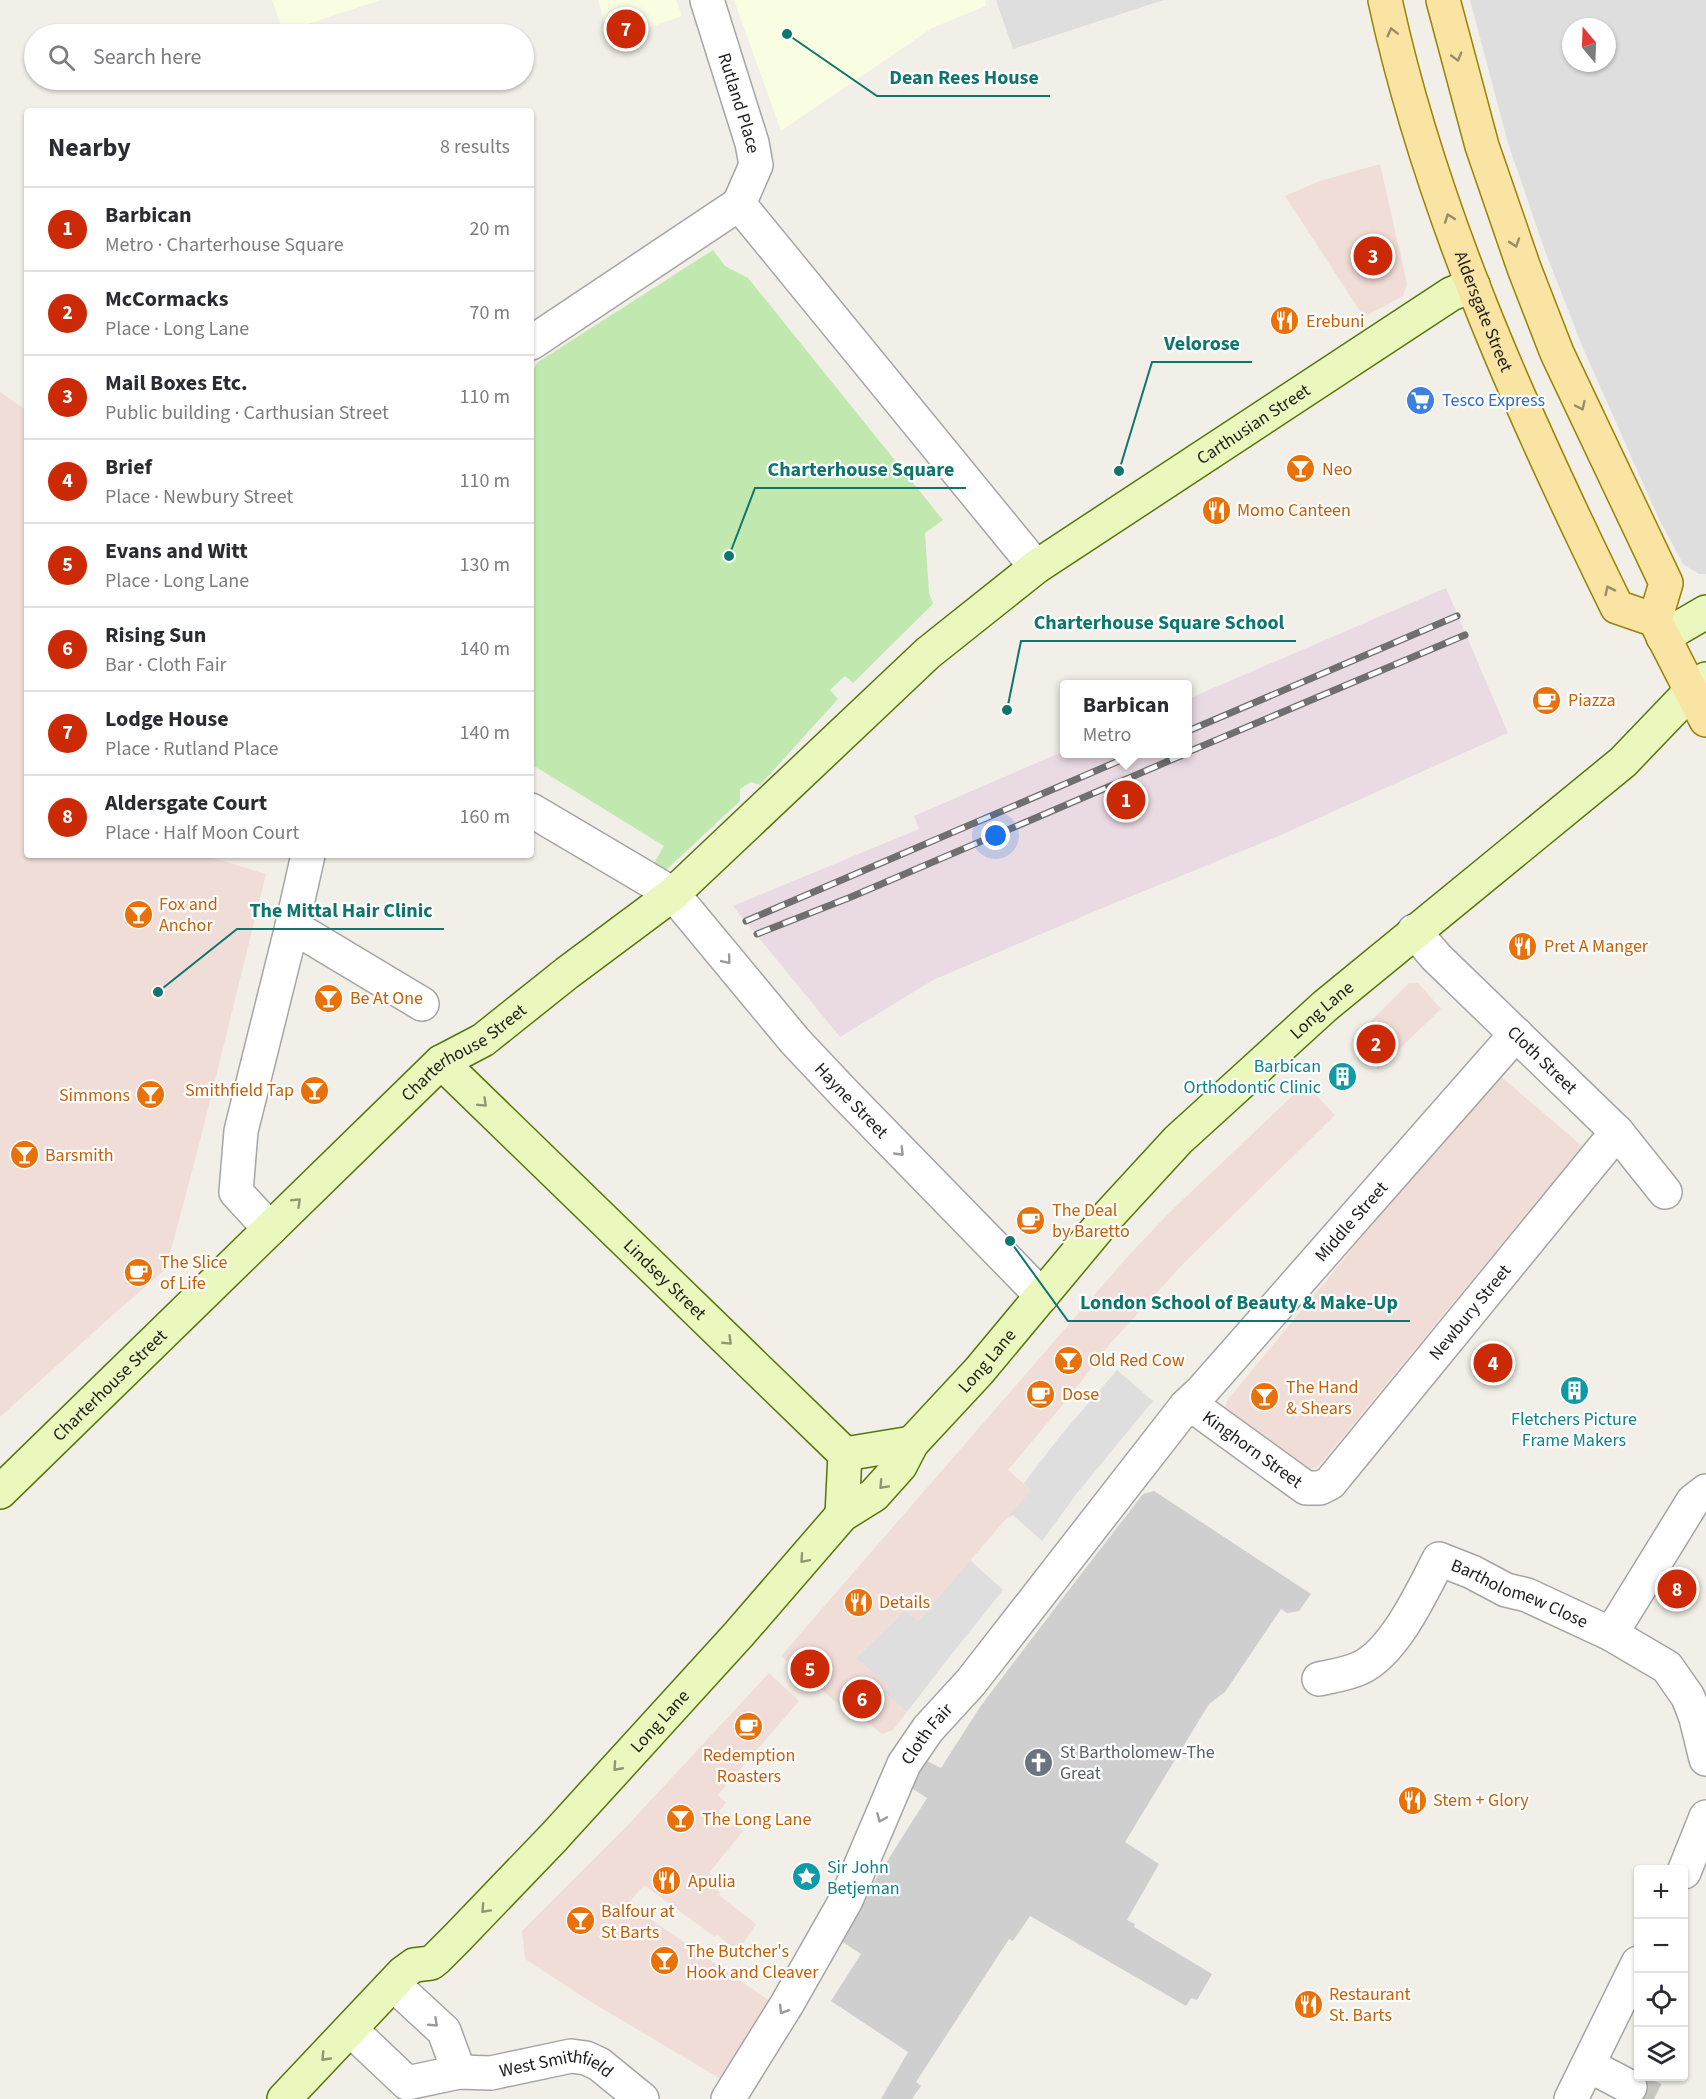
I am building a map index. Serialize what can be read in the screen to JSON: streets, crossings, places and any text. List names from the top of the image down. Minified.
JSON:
{"streets":{"main road":["Aldersgate Street"],"street":["Rutland Place","Carthusian Street","Long Lane","Charterhouse Street","Cloth Street","Hayne Street","Middle Street","Lindsey Street","Newbury Street","Kinghorn Street","Bartholomew Close","Cloth Fair","West Smithfield"]},"crossings":[["Aldersgate Street","Carthusian Street"],["Carthusian Street","Charterhouse Street"],["Carthusian Street","Hayne Street"],["Long Lane","Cloth Street"],["Long Lane","Hayne Street"],["Charterhouse Street","Hayne Street"],["Charterhouse Street","Lindsey Street"],["Cloth Street","Middle Street"],["Cloth Street","Newbury Street"],["Middle Street","Kinghorn Street"],["Middle Street","Cloth Fair"],["Newbury Street","Kinghorn Street"],["Kinghorn Street","Cloth Fair"]],"one_way":["Long Lane","Hayne Street","Lindsey Street","Cloth Fair"],"places":{"other":["Dean Rees House","Velorose","Charterhouse Square","Charterhouse Square School","The Mittal Hair Clinic","London School of Beauty & Make-Up"],"restaurant":["Erebuni","Momo Canteen","Pret A Manger","Details","Stem + Glory","Apulia","Restaurant St. Barts"],"supermarket":["Tesco Express"],"bar":["Neo","Fox and Anchor","Be At One","Smithfield Tap","Simmons","Barsmith","Old Red Cow","The Hand & Shears","The Long Lane","Balfour at St Barts","The Butcher's Hook and Cleaver"],"cafe":["Piazza","The Deal by Baretto","The Slice of Life","Dose","Redemption Roasters"],"building":["Barbican Orthodontic Clinic","Fletchers Picture Frame Makers"],"church":["St Bartholomew-The Great"],"place":["Sir John Betjeman"]},"north":"top","page":{"pins":["7","3","1","2","4","8","5","6"],"search":"Search here","heading":["Nearby","8 results"],"list":[{"mark":"1","name":"Barbican","note":"Metro · Charterhouse Square","value":"20 m"},{"mark":"2","name":"McCormacks","note":"Place · Long Lane","value":"70 m"},{"mark":"3","name":"Mail Boxes Etc.","note":"Public building · Carthusian Street","value":"110 m"},{"mark":"4","name":"Brief","note":"Place · Newbury Street","value":"110 m"},{"mark":"5","name":"Evans and Witt","note":"Place · Long Lane","value":"130 m"},{"mark":"6","name":"Rising Sun","note":"Bar · Cloth Fair","value":"140 m"},{"mark":"7","name":"Lodge House","note":"Place · Rutland Place","value":"140 m"},{"mark":"8","name":"Aldersgate Court","note":"Place · Half Moon Court","value":"160 m"}],"popup":["Barbican","Metro"],"map_buttons":["+","−"]}}
